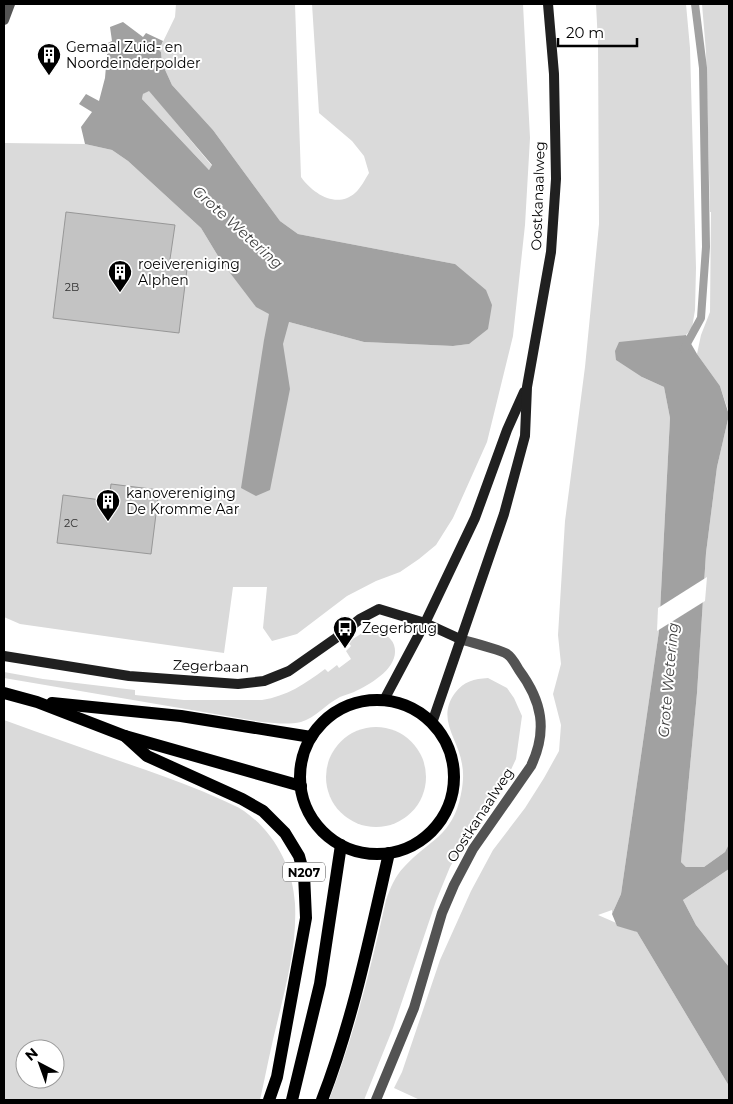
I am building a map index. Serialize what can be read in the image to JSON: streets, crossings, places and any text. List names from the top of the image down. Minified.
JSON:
{"streets":{"main road":["Oostkanaalweg","Zegerbaan","N207"]},"crossings":[["Oostkanaalweg","Zegerbaan"],["Oostkanaalweg","N207"]],"water":["Grote Wetering"],"places":{"building":["Gemaal Zuid- en Noordeinderpolder","roeivereniging Alphen","kanovereniging De Kromme Aar"],"bus stop":["Zegerbrug"]},"house_numbers":["2B","2C"],"scale_bar":"20 m","north":"top left"}
